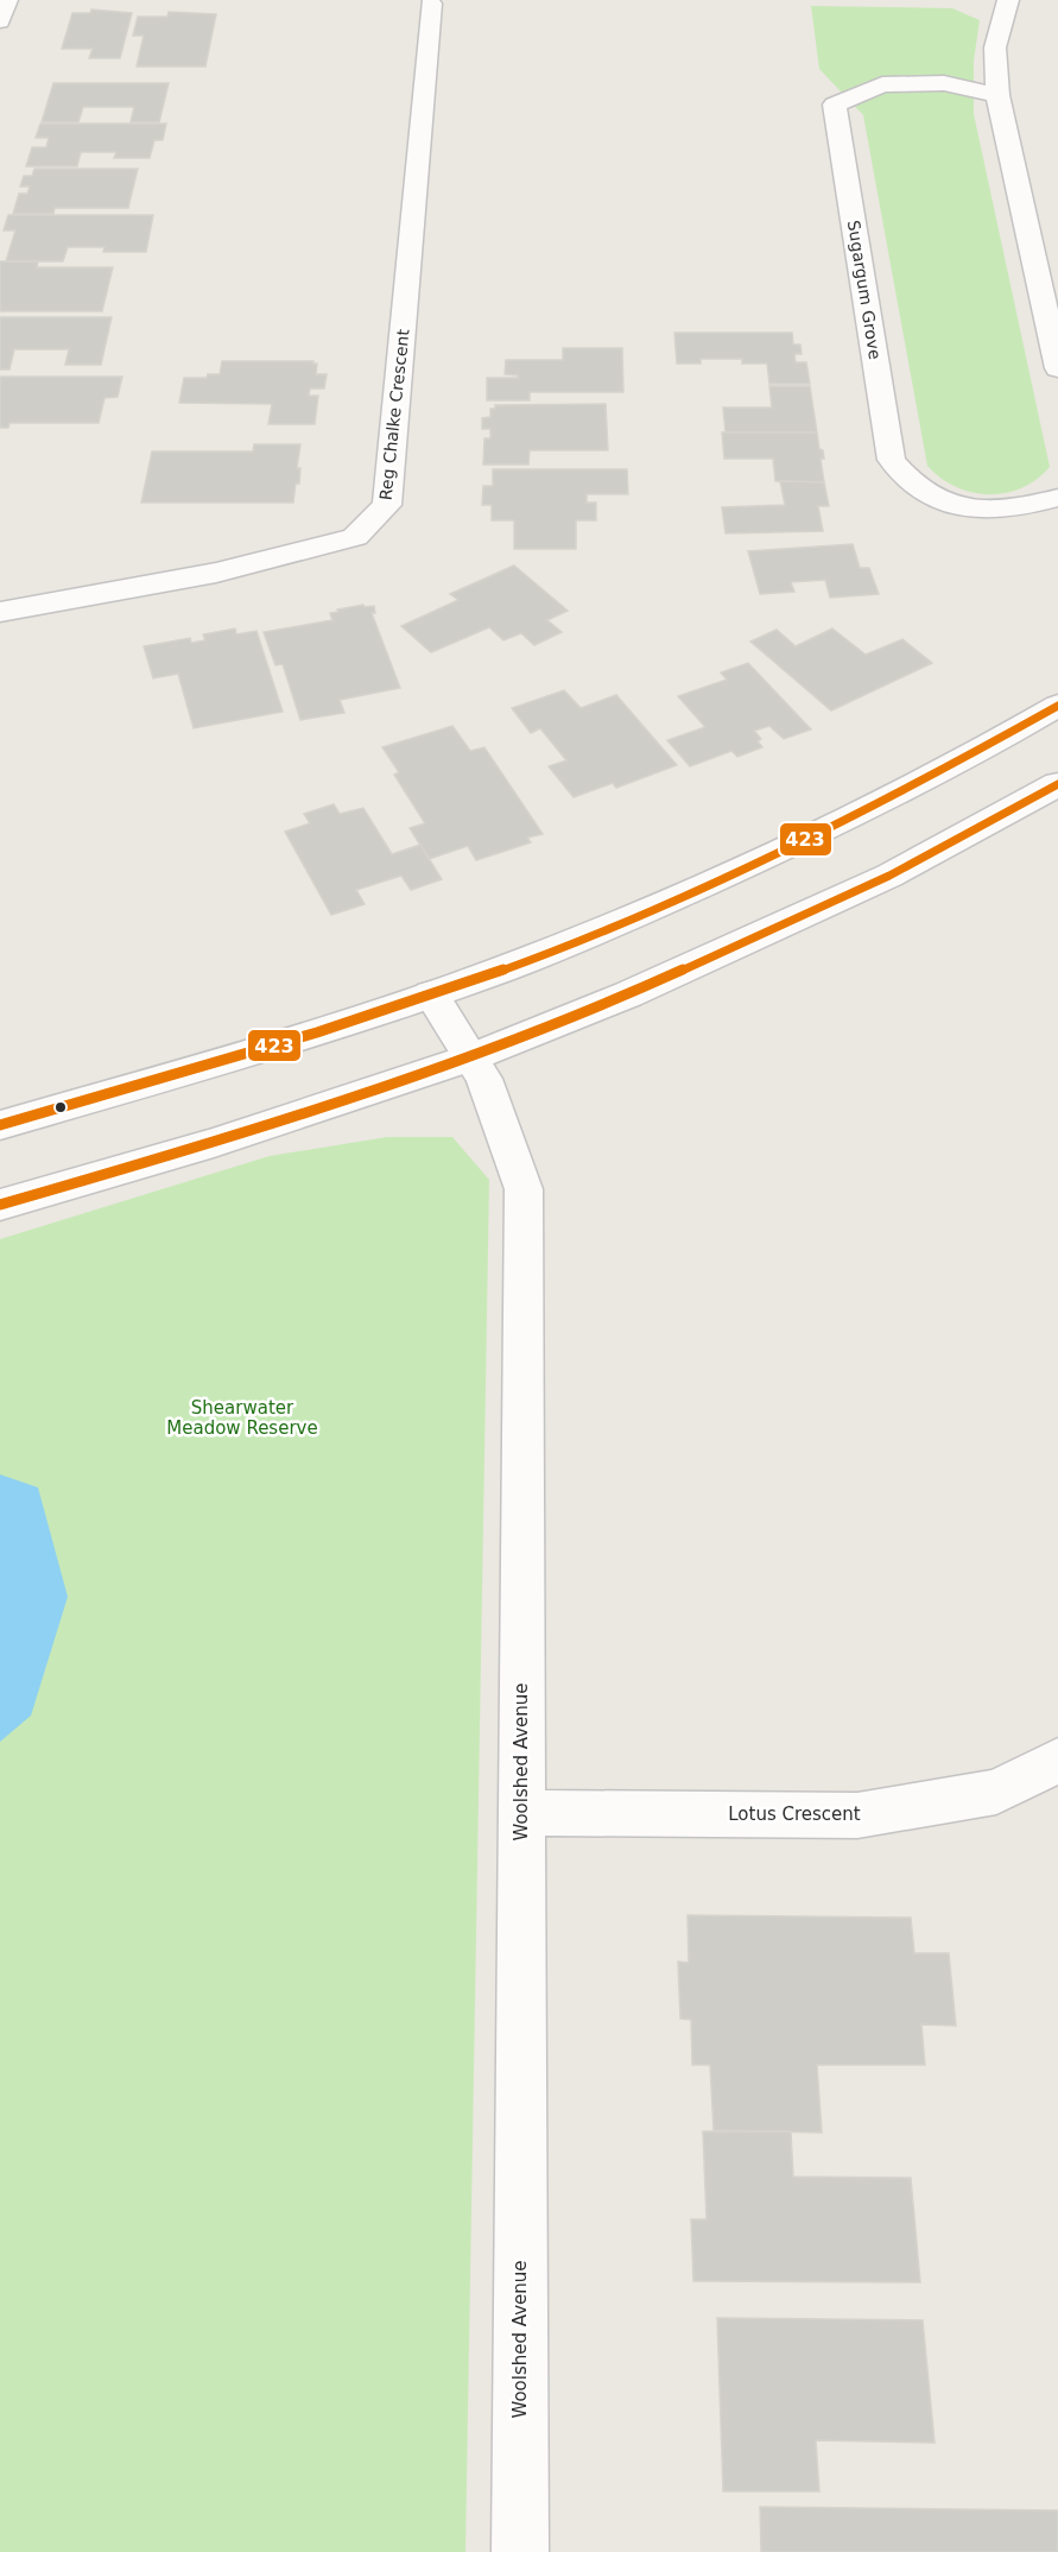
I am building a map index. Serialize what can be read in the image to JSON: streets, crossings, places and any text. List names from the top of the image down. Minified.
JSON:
{"streets":{"street":["Sugargum Grove","Reg Chalke Crescent","Woolshed Avenue","Lotus Crescent"]},"crossings":[["Woolshed Avenue","Lotus Crescent"]],"parks":["Shearwater Meadow Reserve"],"lines":["transit line 423"]}
